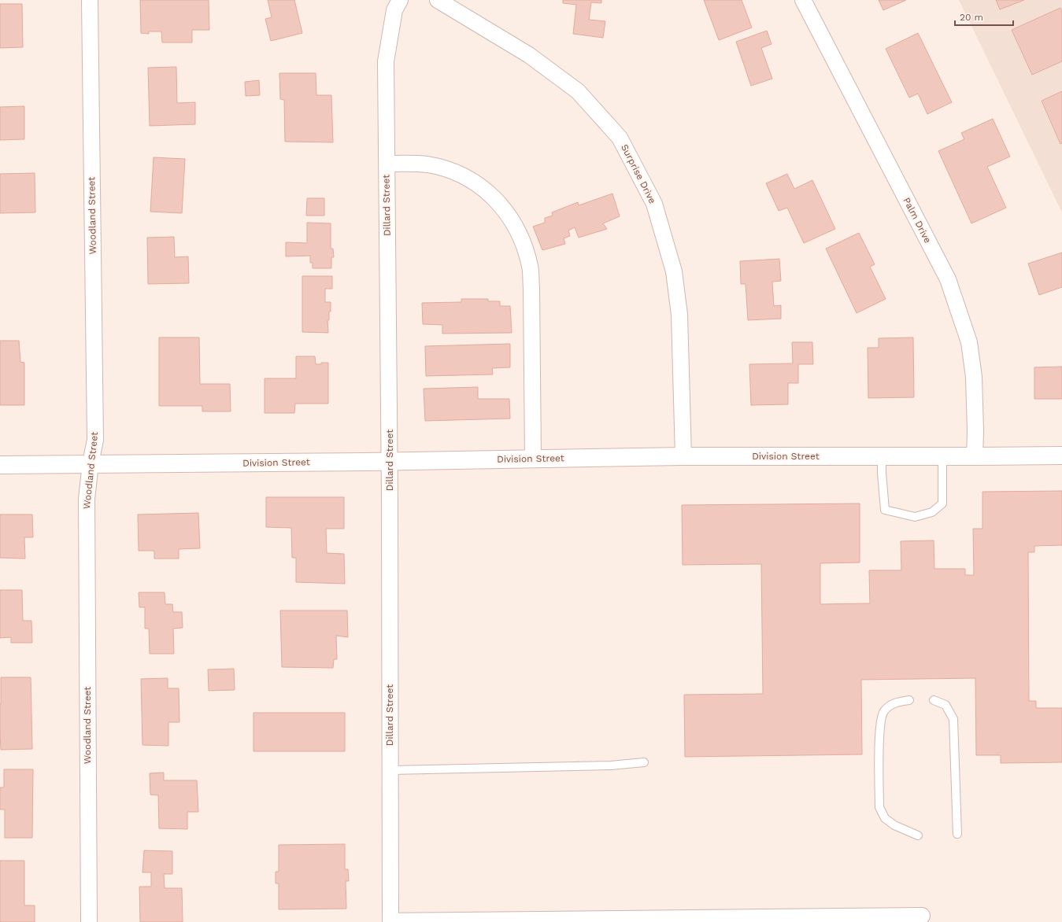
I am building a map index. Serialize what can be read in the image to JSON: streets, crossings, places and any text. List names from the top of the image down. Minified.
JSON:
{"streets":{"street":["Surprise Drive","Dillard Street","Woodland Street","Palm Drive","Division Street"]},"crossings":[["Surprise Drive","Division Street"],["Dillard Street","Division Street"],["Woodland Street","Division Street"],["Palm Drive","Division Street"]],"scale_bar":"20 m"}
